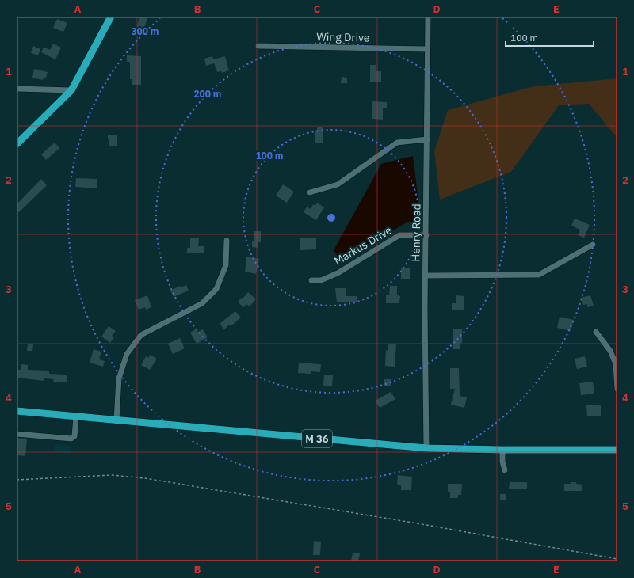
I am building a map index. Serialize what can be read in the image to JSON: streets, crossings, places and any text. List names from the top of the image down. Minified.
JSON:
{"streets":{"main road":["M 36"],"street":["Wing Drive","Henry Road","Markus Drive"]},"crossings":[["Wing Drive","Henry Road"],["Henry Road","Markus Drive"],["Henry Road","M 36"]],"scale_bar":"100 m","grid":{"columns":["A","B","C","D","E"],"rows":["1","2","3","4","5"]},"rings":["300 m","200 m","100 m"]}
